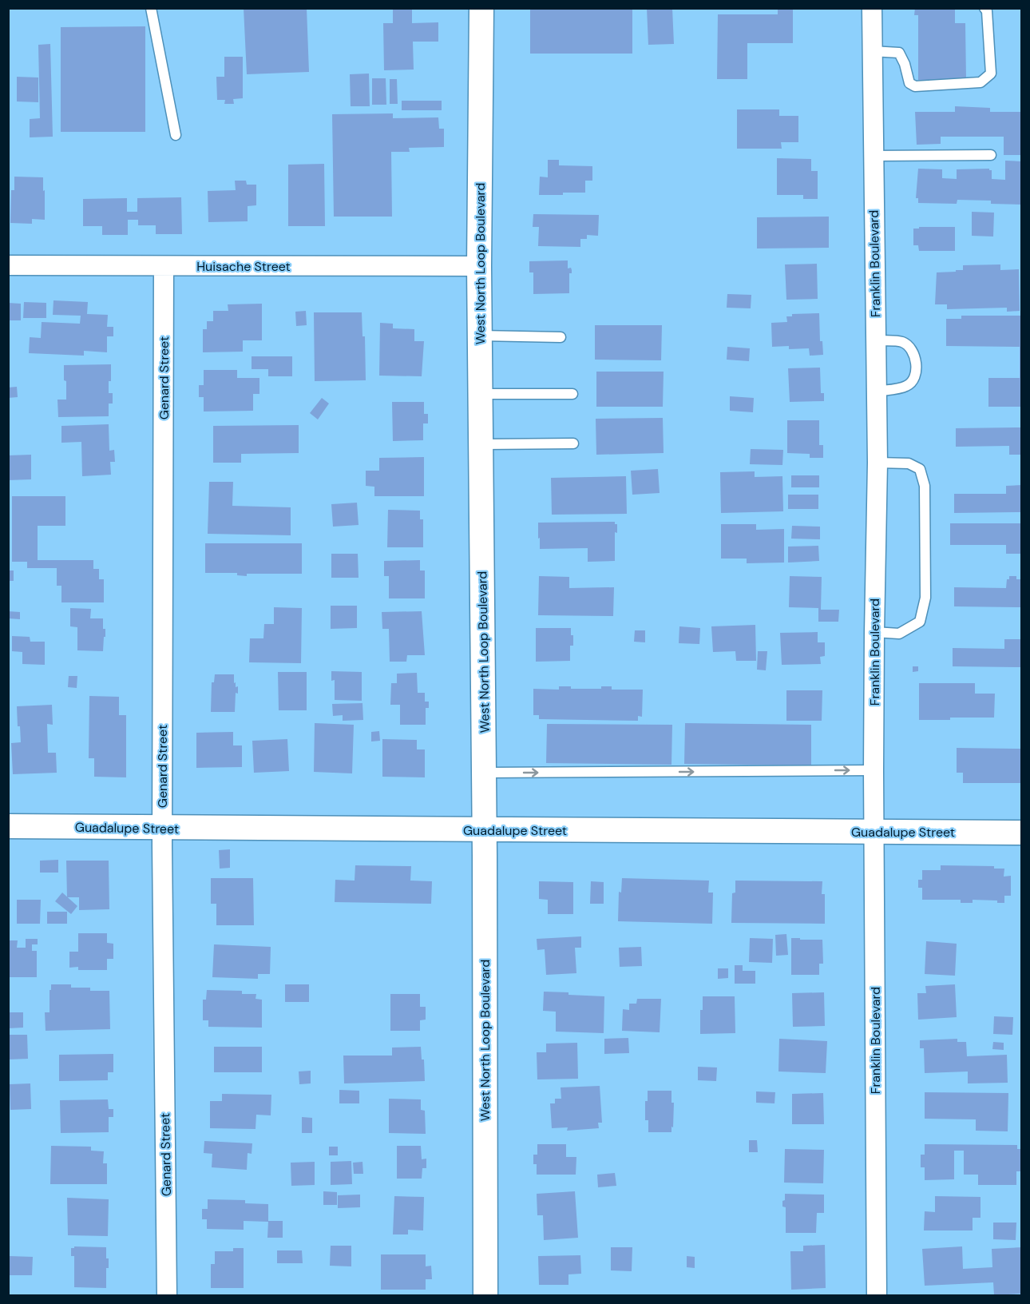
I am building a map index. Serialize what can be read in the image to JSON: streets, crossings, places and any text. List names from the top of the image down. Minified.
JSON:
{"streets":{"street":["West North Loop Boulevard","Franklin Boulevard","Huisache Street","Genard Street","Guadalupe Street"]},"crossings":[["West North Loop Boulevard","Huisache Street"],["West North Loop Boulevard","Guadalupe Street"],["Franklin Boulevard","Guadalupe Street"],["Huisache Street","Genard Street"],["Genard Street","Guadalupe Street"]]}
